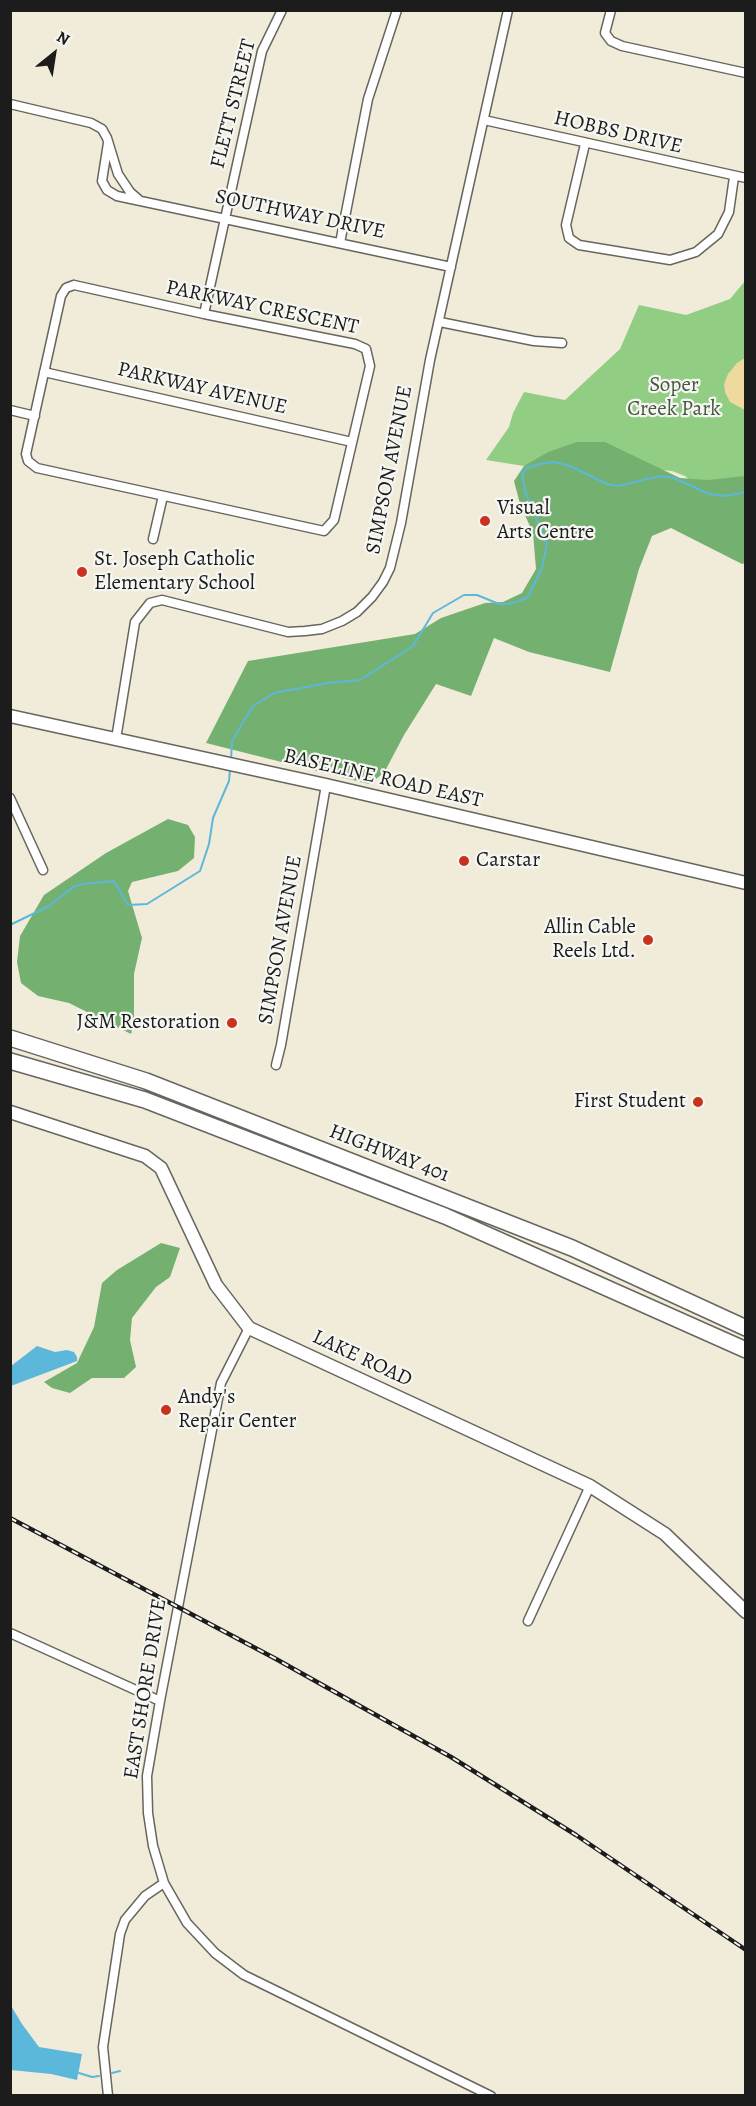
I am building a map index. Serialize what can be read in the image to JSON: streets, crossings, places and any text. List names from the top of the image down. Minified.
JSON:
{"streets":{"highway":["HIGHWAY 401"],"street":["FLETT STREET","HOBBS DRIVE","SOUTHWAY DRIVE","PARKWAY CRESCENT","PARKWAY AVENUE","SIMPSON AVENUE","BASELINE ROAD EAST","LAKE ROAD","EAST SHORE DRIVE"]},"crossings":[["FLETT STREET","SOUTHWAY DRIVE"],["FLETT STREET","PARKWAY CRESCENT"],["HOBBS DRIVE","SIMPSON AVENUE"],["SOUTHWAY DRIVE","SIMPSON AVENUE"],["PARKWAY CRESCENT","PARKWAY AVENUE"],["SIMPSON AVENUE","BASELINE ROAD EAST"],["LAKE ROAD","EAST SHORE DRIVE"]],"parks":["Soper Creek Park"],"places":["Visual Arts Centre","St. Joseph Catholic Elementary School","Carstar","Allin Cable Reels Ltd.","J&M Restoration","First Student","Andy's Repair Center"],"north":"top right"}
